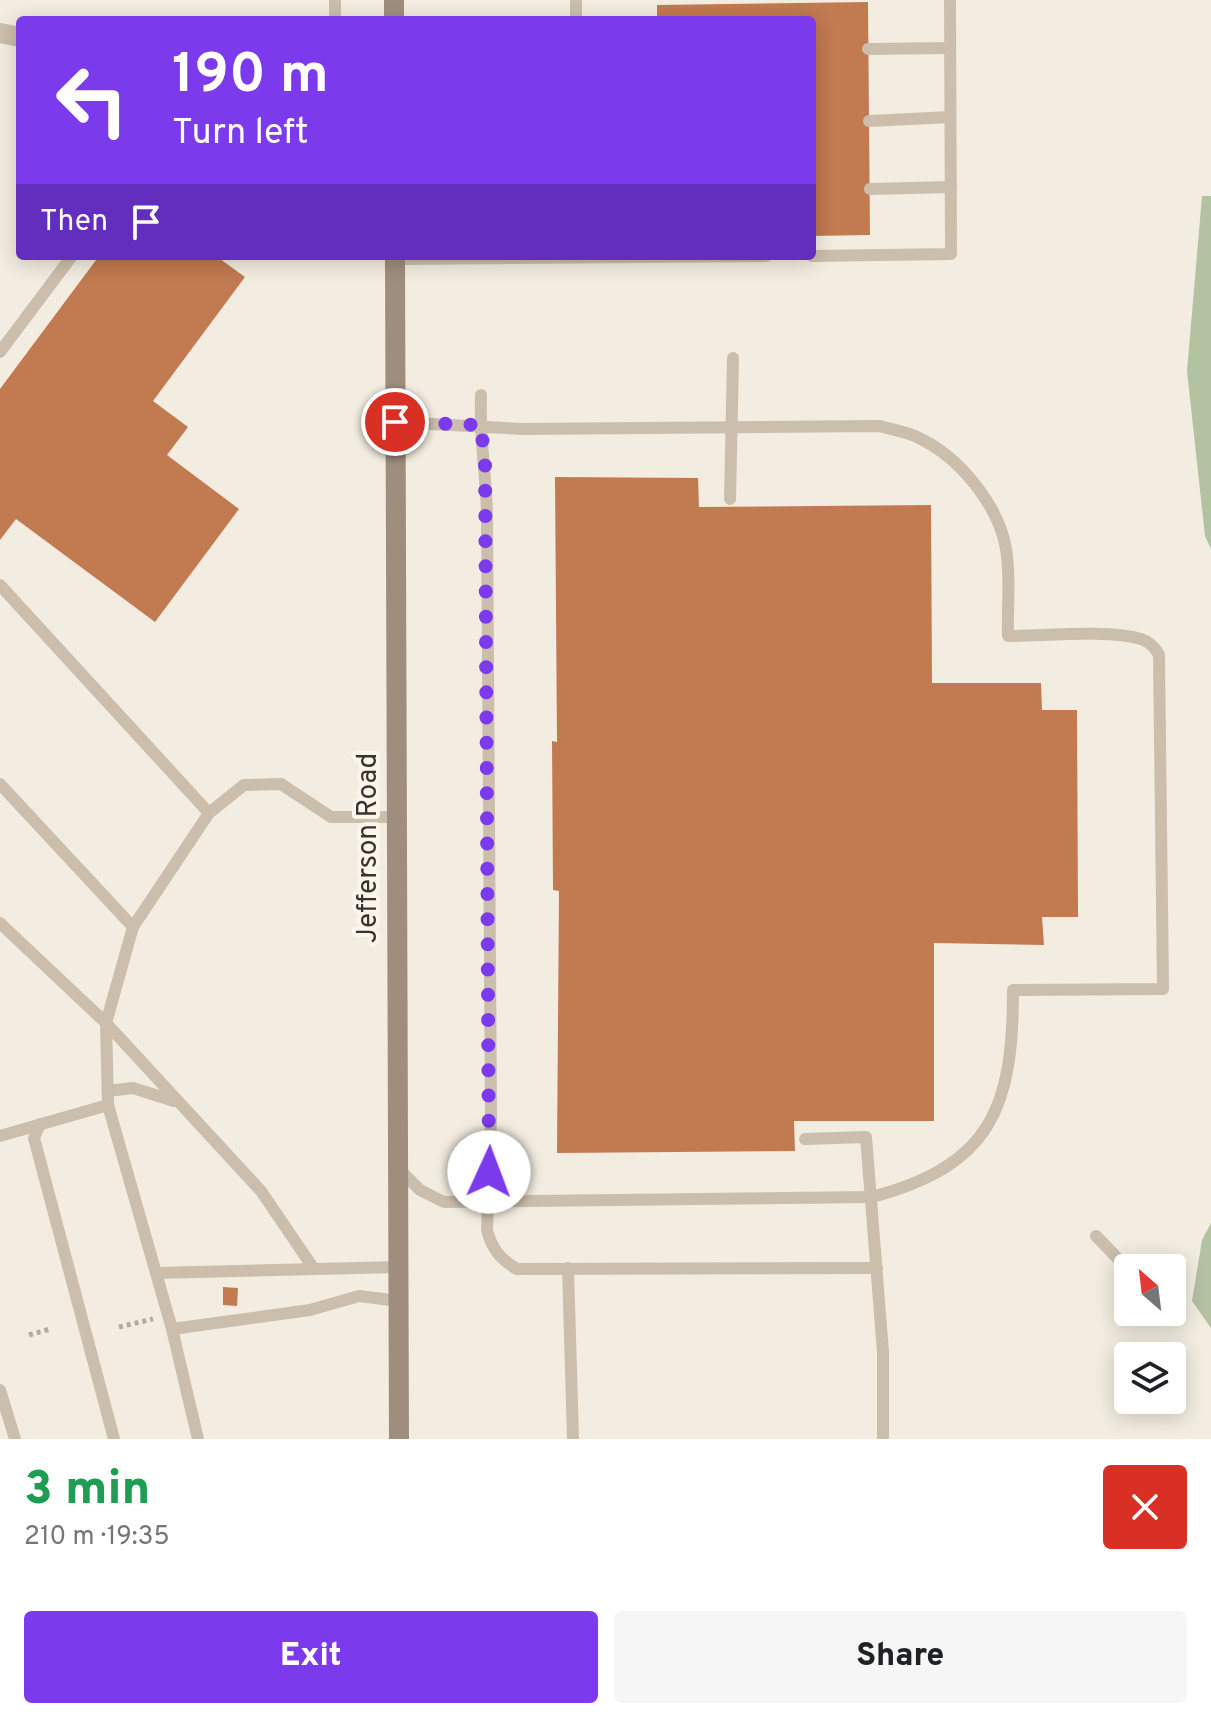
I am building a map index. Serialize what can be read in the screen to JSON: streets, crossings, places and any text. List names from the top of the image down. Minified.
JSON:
{"streets":{"main road":["Jefferson Road"]},"north":"top left","page":{"turn":["190 m","Turn left"],"then":"Then","heading":["3 min","210 m · 19:35"],"buttons":["Exit","Share"]}}
